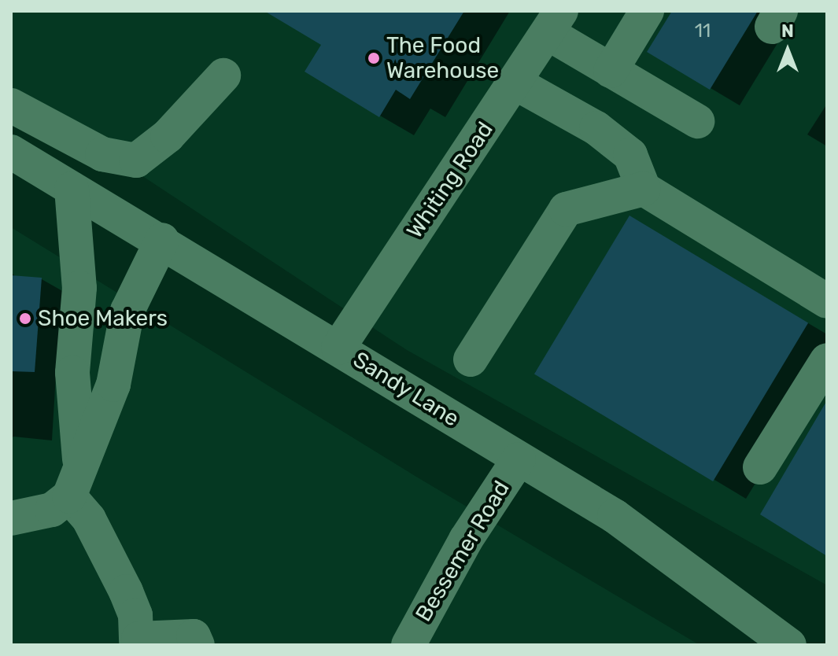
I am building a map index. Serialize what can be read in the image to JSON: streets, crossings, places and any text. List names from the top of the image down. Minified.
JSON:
{"streets":{"street":["Whiting Road","Sandy Lane","Bessemer Road"]},"crossings":[["Whiting Road","Sandy Lane"],["Sandy Lane","Bessemer Road"]],"places":["The Food Warehouse","Shoe Makers"],"house_numbers":["11"],"north":"top"}
